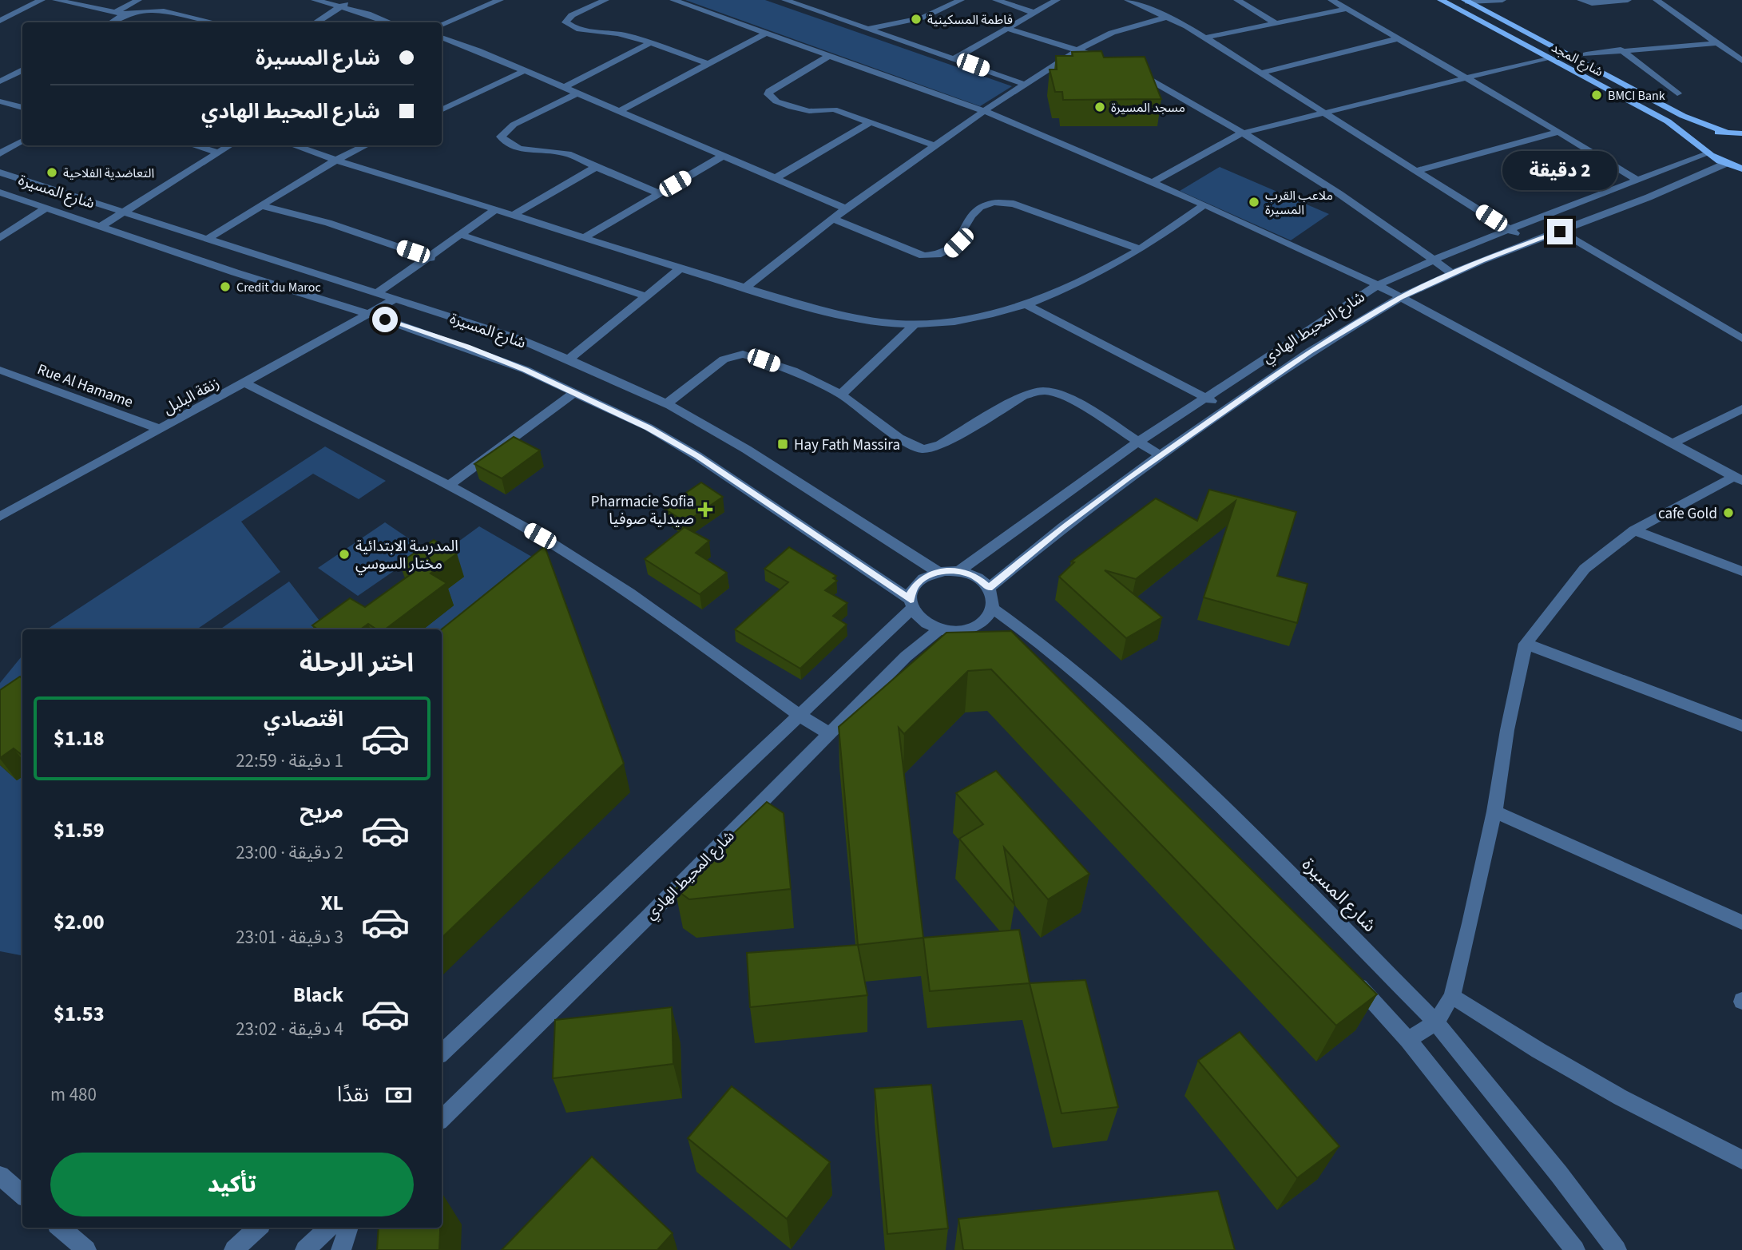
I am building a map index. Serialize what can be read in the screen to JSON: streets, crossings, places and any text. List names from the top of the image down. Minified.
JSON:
{"streets":{"main road":["شارع المجد"],"street":["شارع المسيرة","شارع المحيط الهادي","Rue Al Hamame","زنقة البلبل"]},"crossings":[["شارع المجد","شارع المحيط الهادي"],["شارع المسيرة","شارع المحيط الهادي"],["شارع المسيرة","زنقة البلبل"],["Rue Al Hamame","زنقة البلبل"]],"places":{"other":["فاطمة المسكينية","BMCI Bank","مسجد المسيرة","التعاضدية الفلاحية","ملاعب القرب المسيرة","Credit du Maroc","cafe Gold","المدرسة الابتدائية مختار السوسي"],"transit":["Hay Fath Massira"],"health":["Pharmacie Sofia صيدلية صوفيا"]},"page":{"banner":["شارع المسيرة","شارع المحيط الهادي"],"bubble":"2 دقيقة","heading":"اختر الرحلة","list":[{"name":"اقتصادي","note":"1 دقيقة · 22:59","value":"$1.18"},{"name":"مريح","note":"2 دقيقة · 23:00","value":"$1.59"},{"name":"XL","note":"3 دقيقة · 23:01","value":"$2.00"},{"name":"Black","note":"4 دقيقة · 23:02","value":"$1.53"}],"pay":["نقدًا","480 m"],"buttons":"تأكيد"}}
